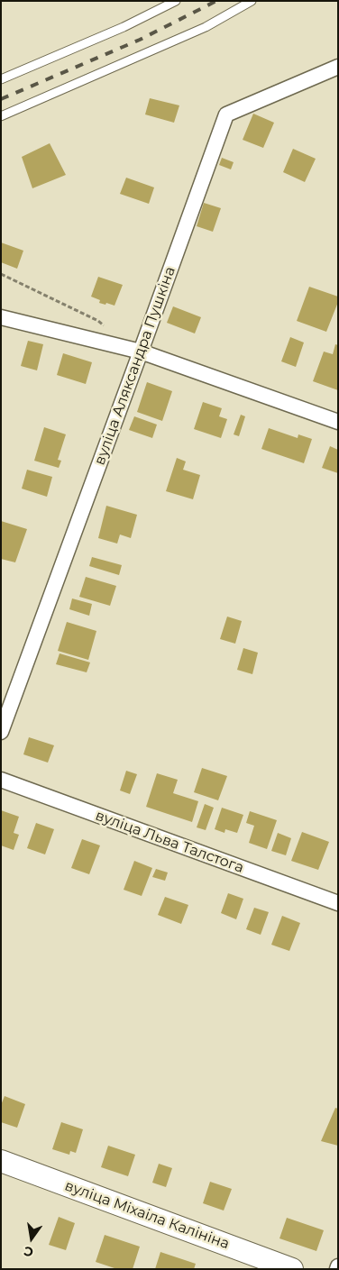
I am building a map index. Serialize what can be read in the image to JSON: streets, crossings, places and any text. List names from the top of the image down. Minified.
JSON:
{"streets":{"main road":["вуліца Міхаіла Калініна"],"street":["вуліца Аляксандра Пушкіна","вуліца Льва Талстога"]},"north":"bottom"}
